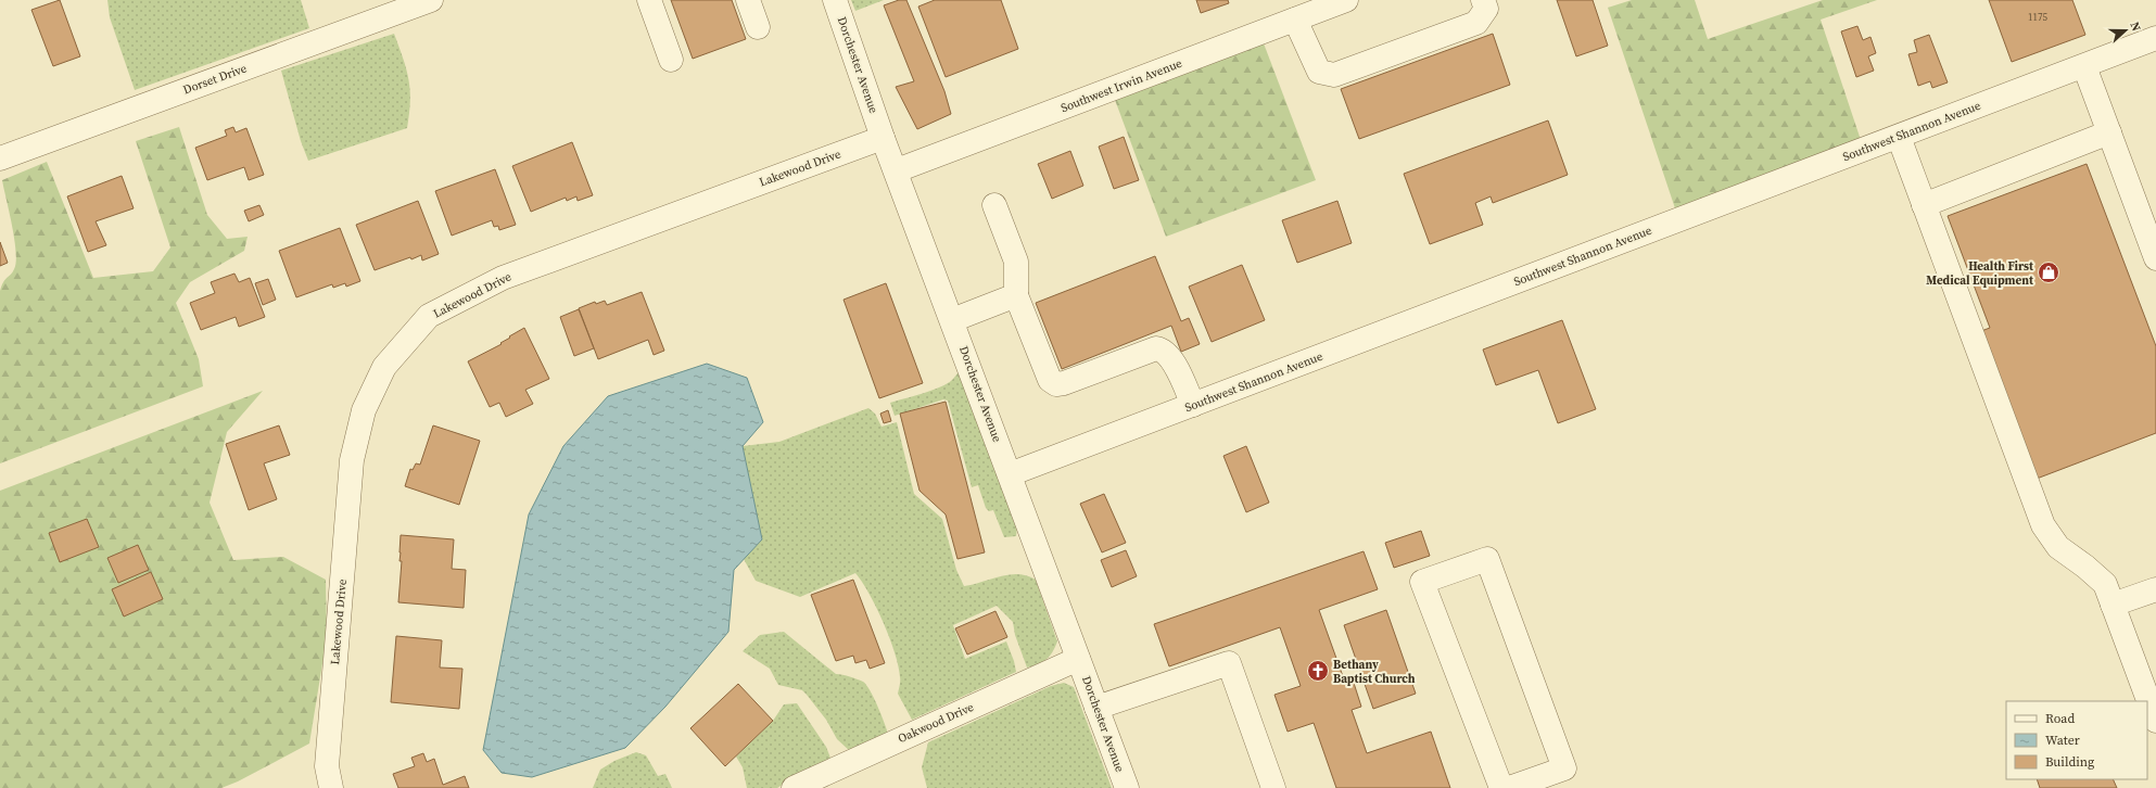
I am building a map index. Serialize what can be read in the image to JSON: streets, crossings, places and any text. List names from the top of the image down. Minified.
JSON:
{"streets":{"street":["Dorchester Avenue","Dorset Drive","Southwest Irwin Avenue","Southwest Shannon Avenue","Lakewood Drive","Oakwood Drive"]},"crossings":[["Dorchester Avenue","Southwest Irwin Avenue"],["Dorchester Avenue","Southwest Shannon Avenue"],["Dorchester Avenue","Lakewood Drive"],["Dorchester Avenue","Oakwood Drive"]],"places":{"shop":["Health First Medical Equipment"],"church":["Bethany Baptist Church"]},"house_numbers":["1175"],"legend":["Road","Water","Building"],"north":"right"}
